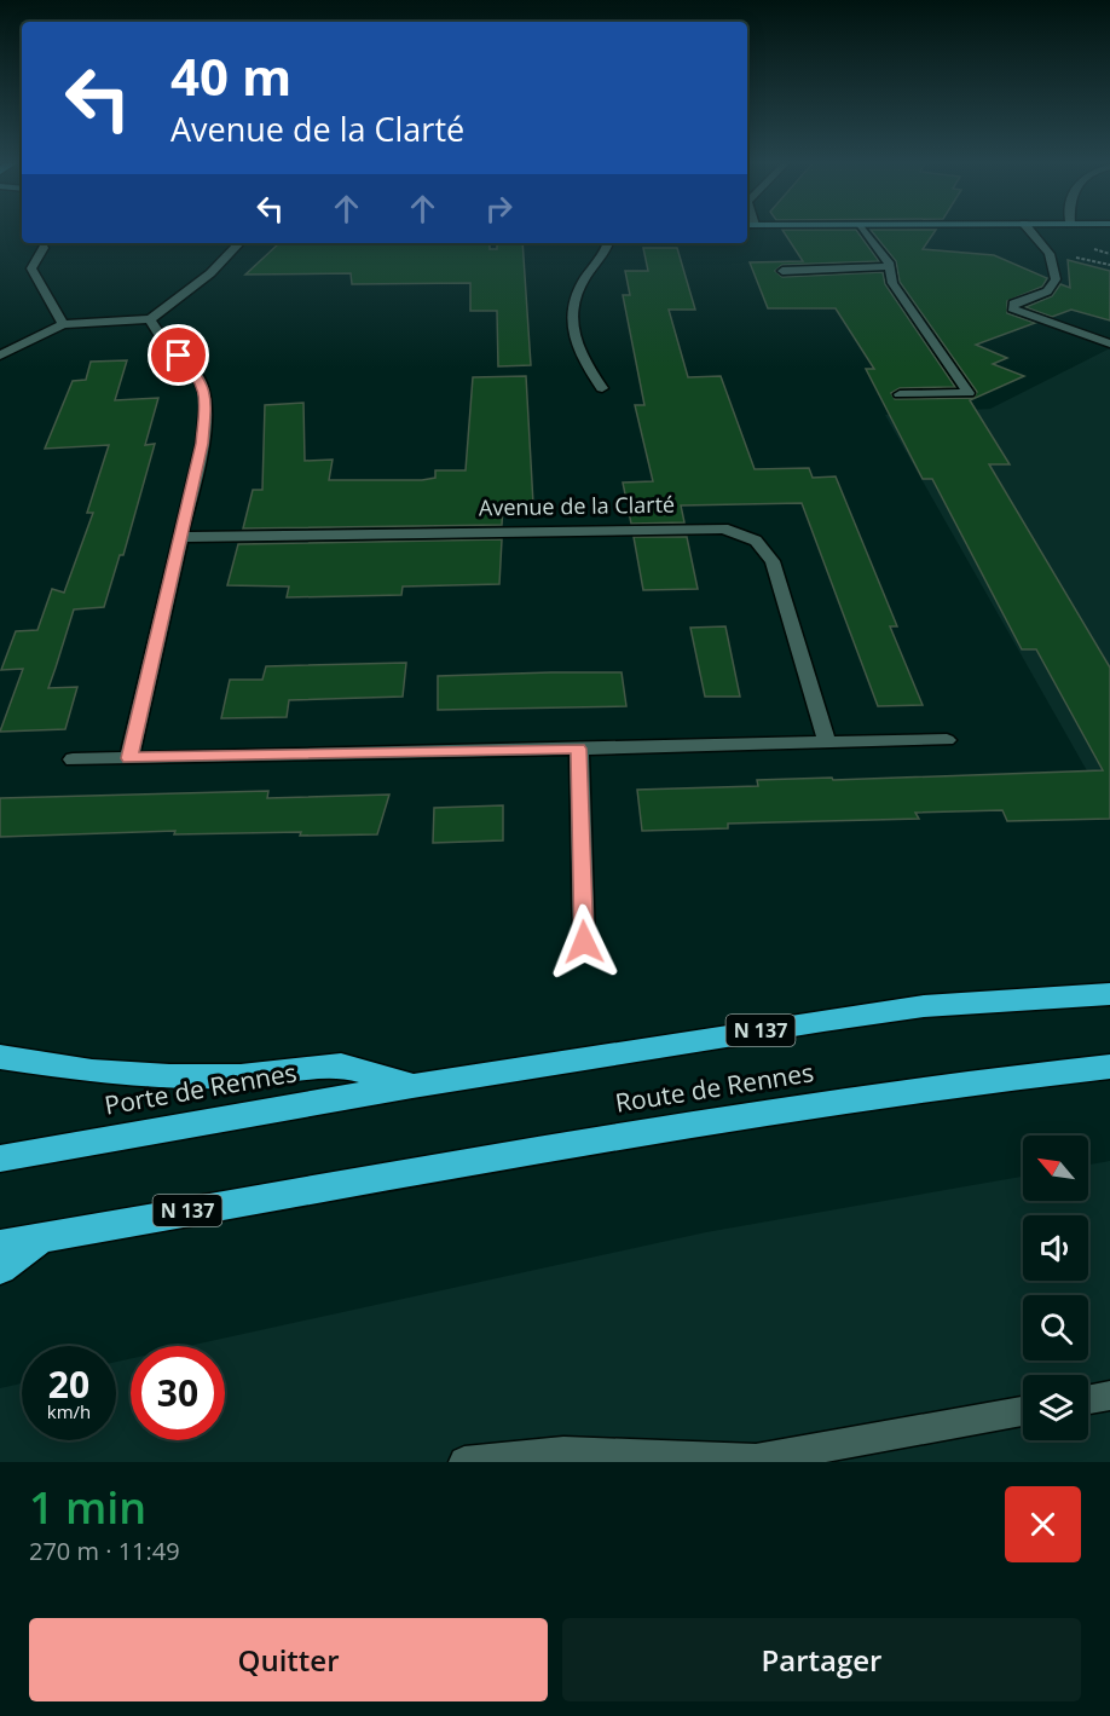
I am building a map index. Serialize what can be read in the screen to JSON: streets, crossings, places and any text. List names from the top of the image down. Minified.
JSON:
{"streets":{"highway":["N 137","Route de Rennes","Porte de Rennes"],"street":["Avenue de la Clarté"]},"crossings":[["N 137","Route de Rennes"],["N 137","Porte de Rennes"]],"north":"top left","page":{"turn":["40 m","Avenue de la Clarté"],"speed":"20 km/h","limit":"30","heading":["1 min","270 m · 11:49"],"buttons":["Quitter","Partager"]}}
